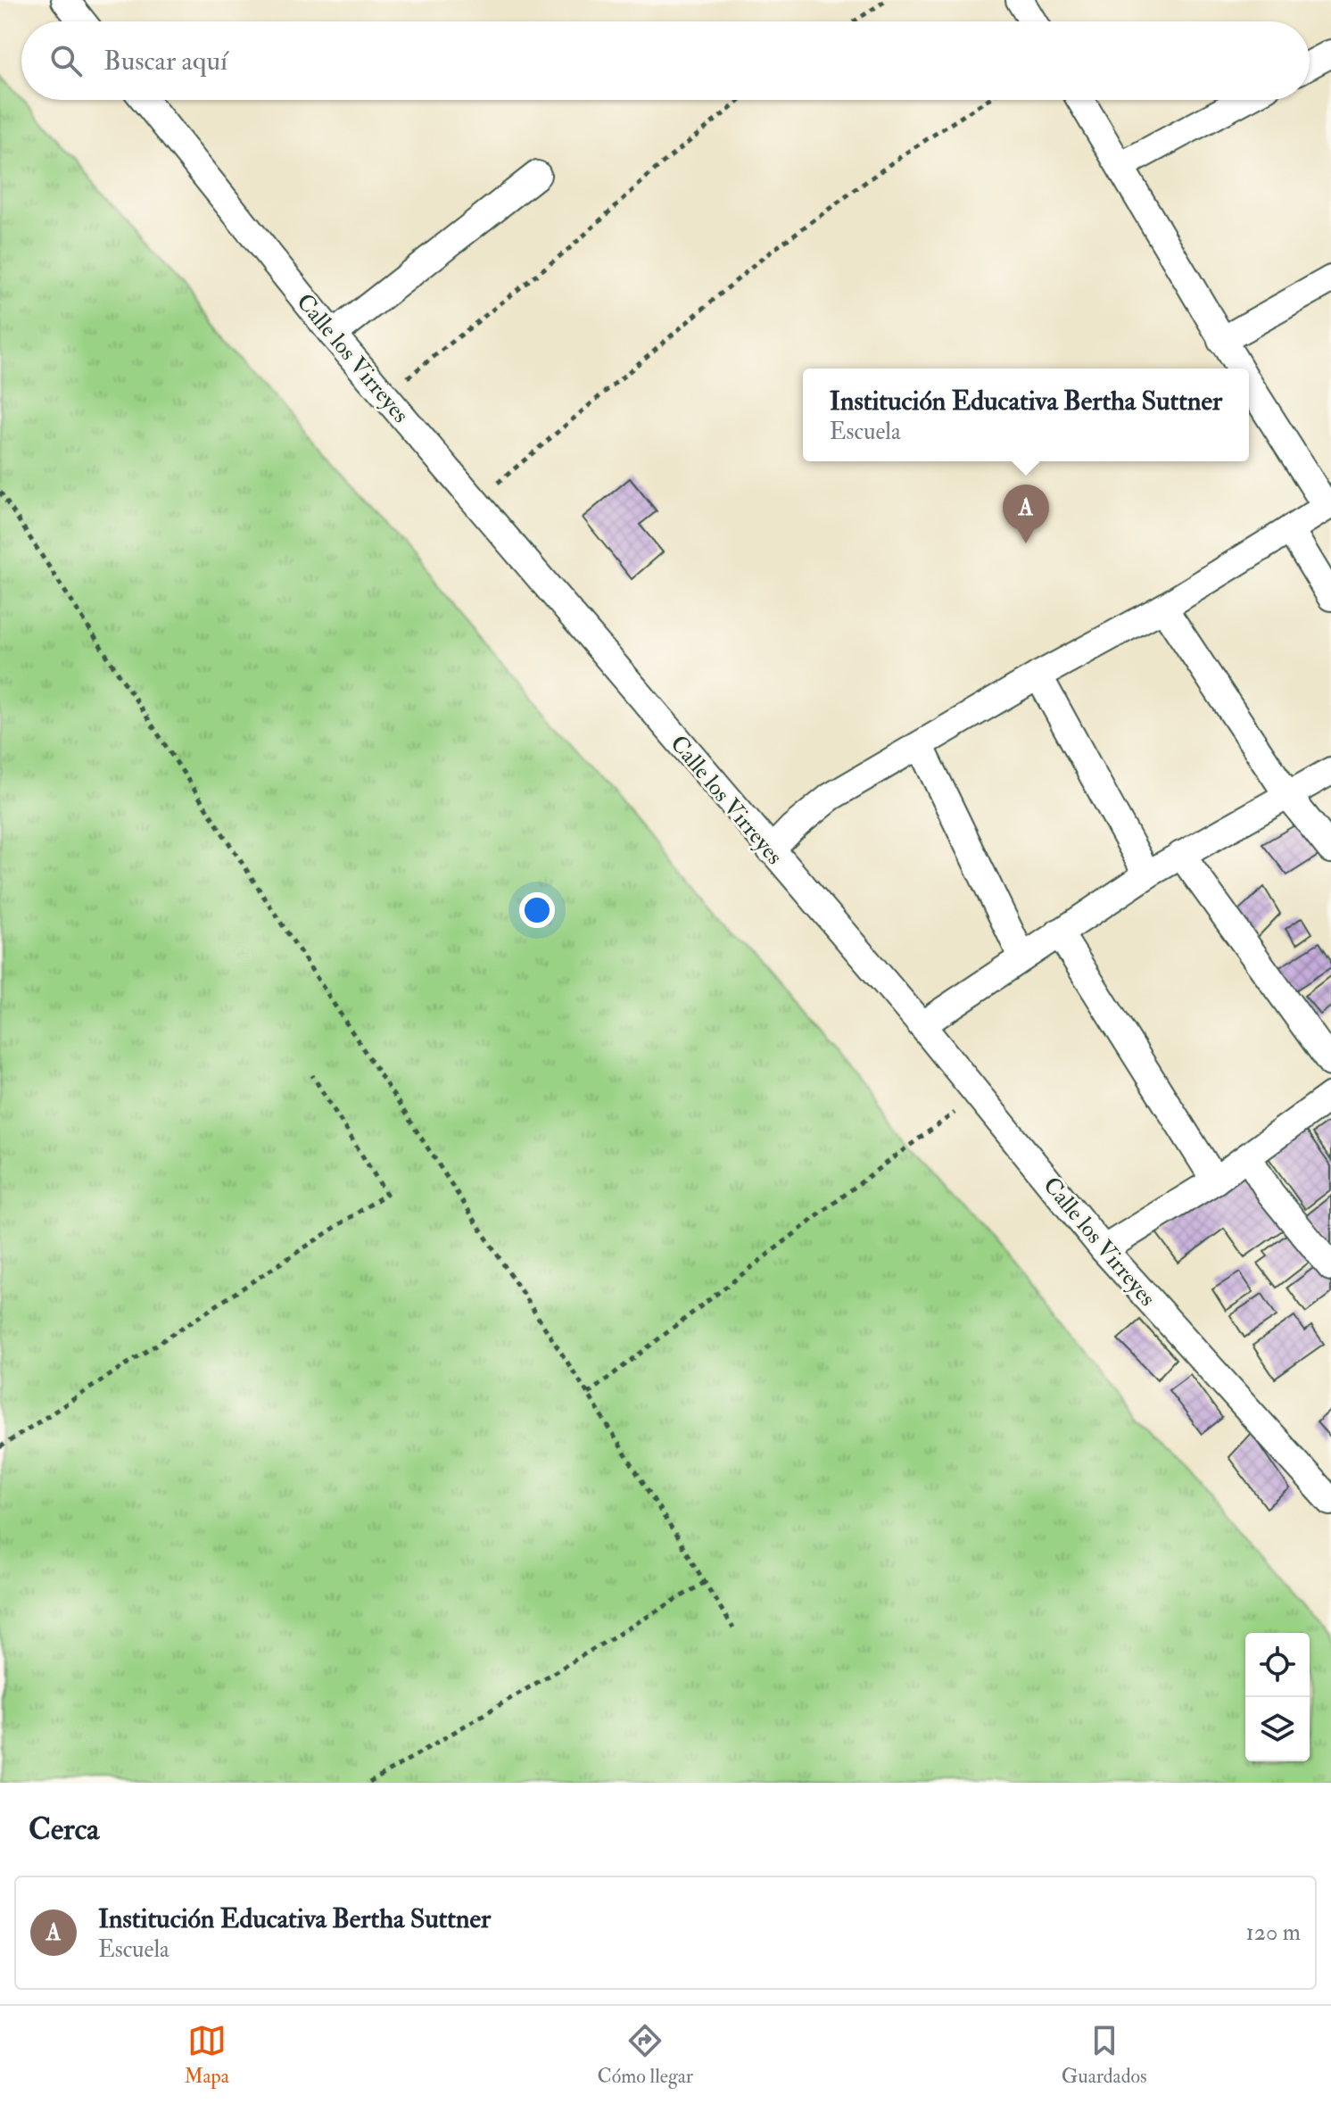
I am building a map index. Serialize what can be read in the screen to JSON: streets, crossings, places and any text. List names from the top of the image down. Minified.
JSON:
{"streets":{"street":["Calle los Virreyes"]},"page":{"search":"Buscar aquí","popup":["Institución Educativa Bertha Suttner","Escuela"],"pins":"A","heading":"Cerca","list":[{"mark":"A","name":"Institución Educativa Bertha Suttner","note":"Escuela","value":"120 m"}],"nav":["Mapa","Cómo llegar","Guardados"]}}
